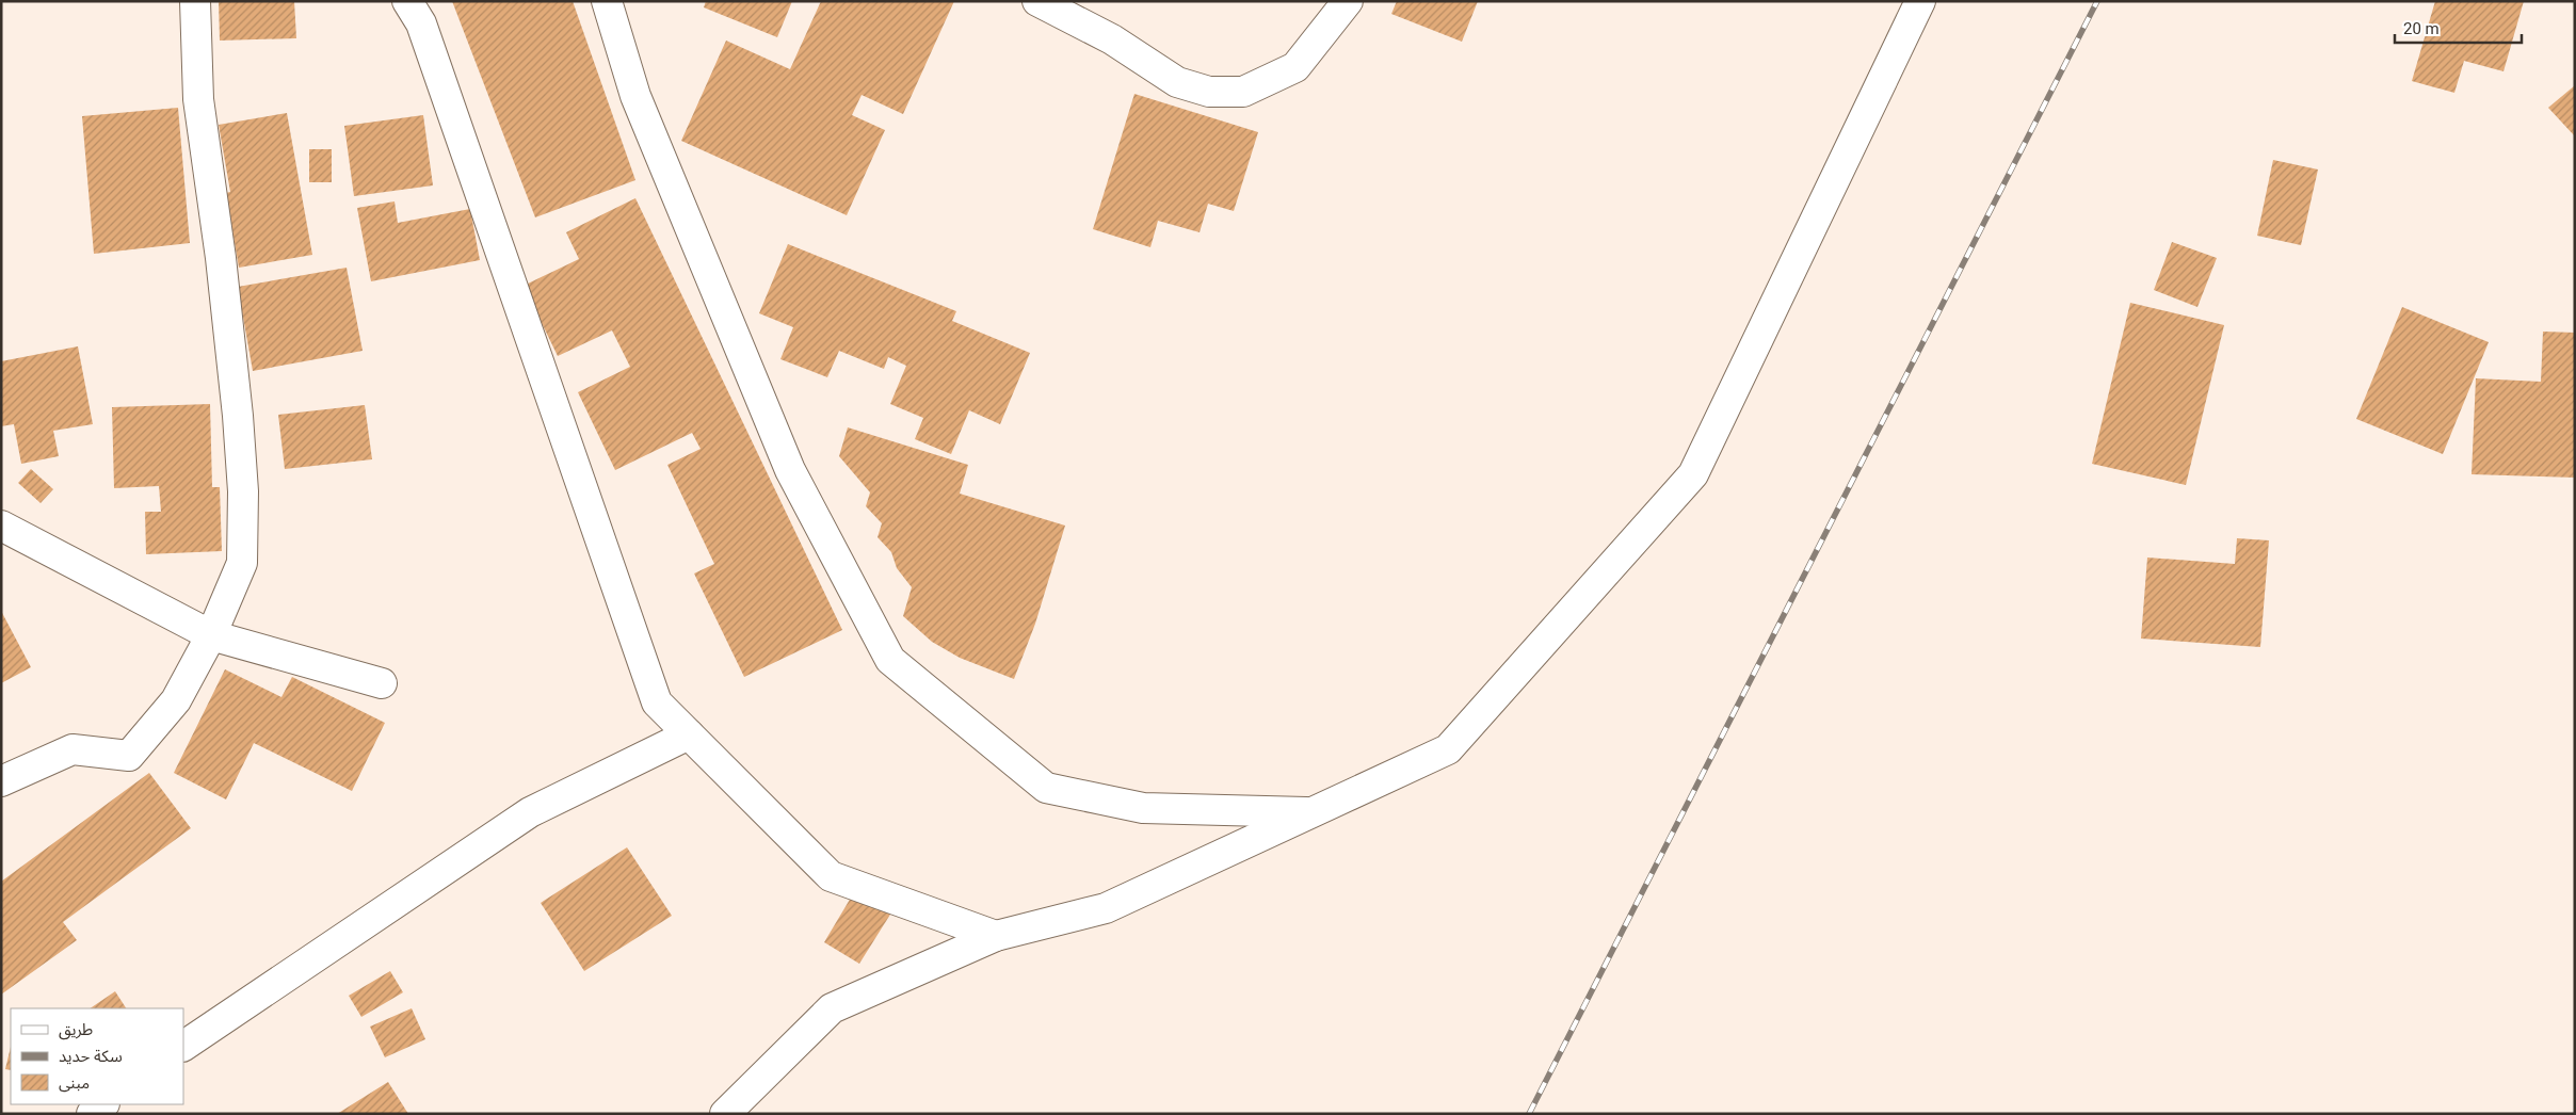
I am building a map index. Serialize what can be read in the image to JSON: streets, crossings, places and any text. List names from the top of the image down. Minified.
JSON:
{"legend":["طريق","سكة حديد","مبنى"],"scale_bar":"20 m"}
